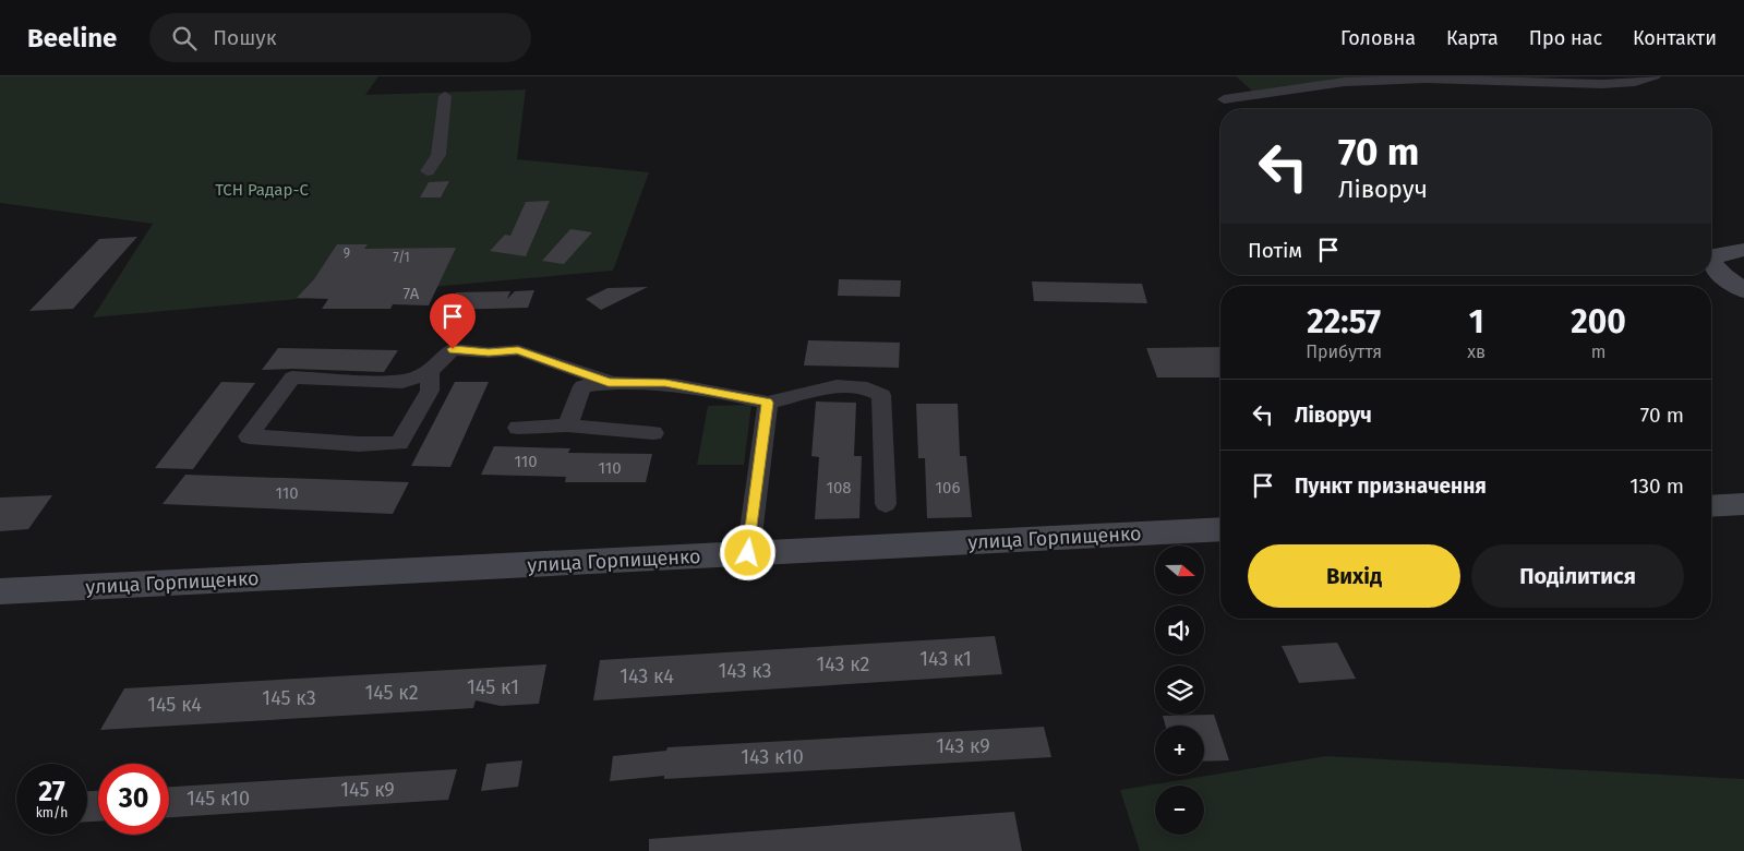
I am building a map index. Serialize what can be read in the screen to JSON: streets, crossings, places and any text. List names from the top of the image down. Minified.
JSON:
{"streets":{"main road":["улица Горпищенко"]},"parks":["ТСН Радар-С"],"house_numbers":["9","7/1","7А","110","110","108","106","110","143 к1","143 к2","143 к3","143 к4","145 к1","145 к2","145 к3","145 к4","143 к9","143 к10","145 к9","145 к10"],"north":"right","page":{"header":"Beeline","search":"Пошук","nav":["Головна","Карта","Про нас","Контакти"],"turn":["70 m","Ліворуч"],"then":"Потім","eta":["22:57","Прибуття","1","хв","200","m"],"list":[{"name":"Ліворуч","value":"70 m"},{"name":"Пункт призначення","value":"130 m"}],"buttons":["Вихід","Поділитися"],"map_buttons":["+","−"],"speed":"27 km/h","limit":"30"}}
